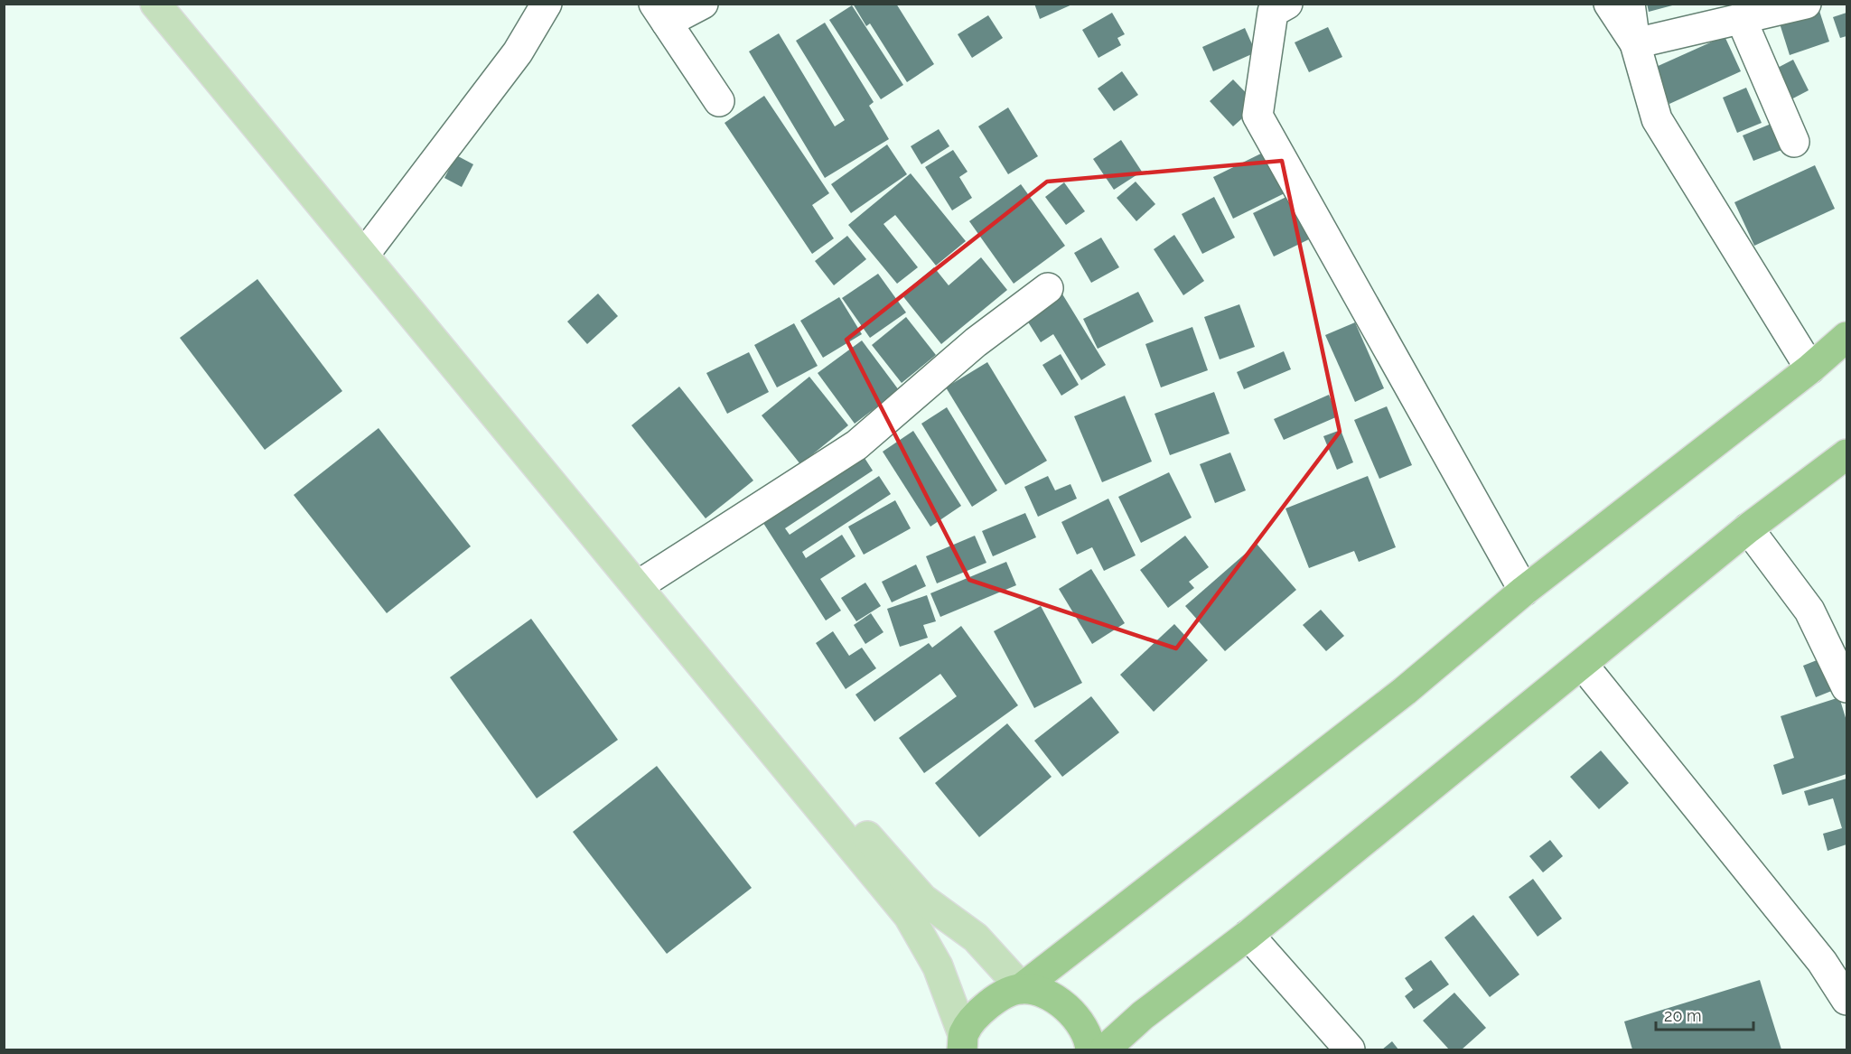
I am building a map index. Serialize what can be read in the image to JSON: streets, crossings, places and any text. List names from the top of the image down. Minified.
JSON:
{"scale_bar":"20 m"}
